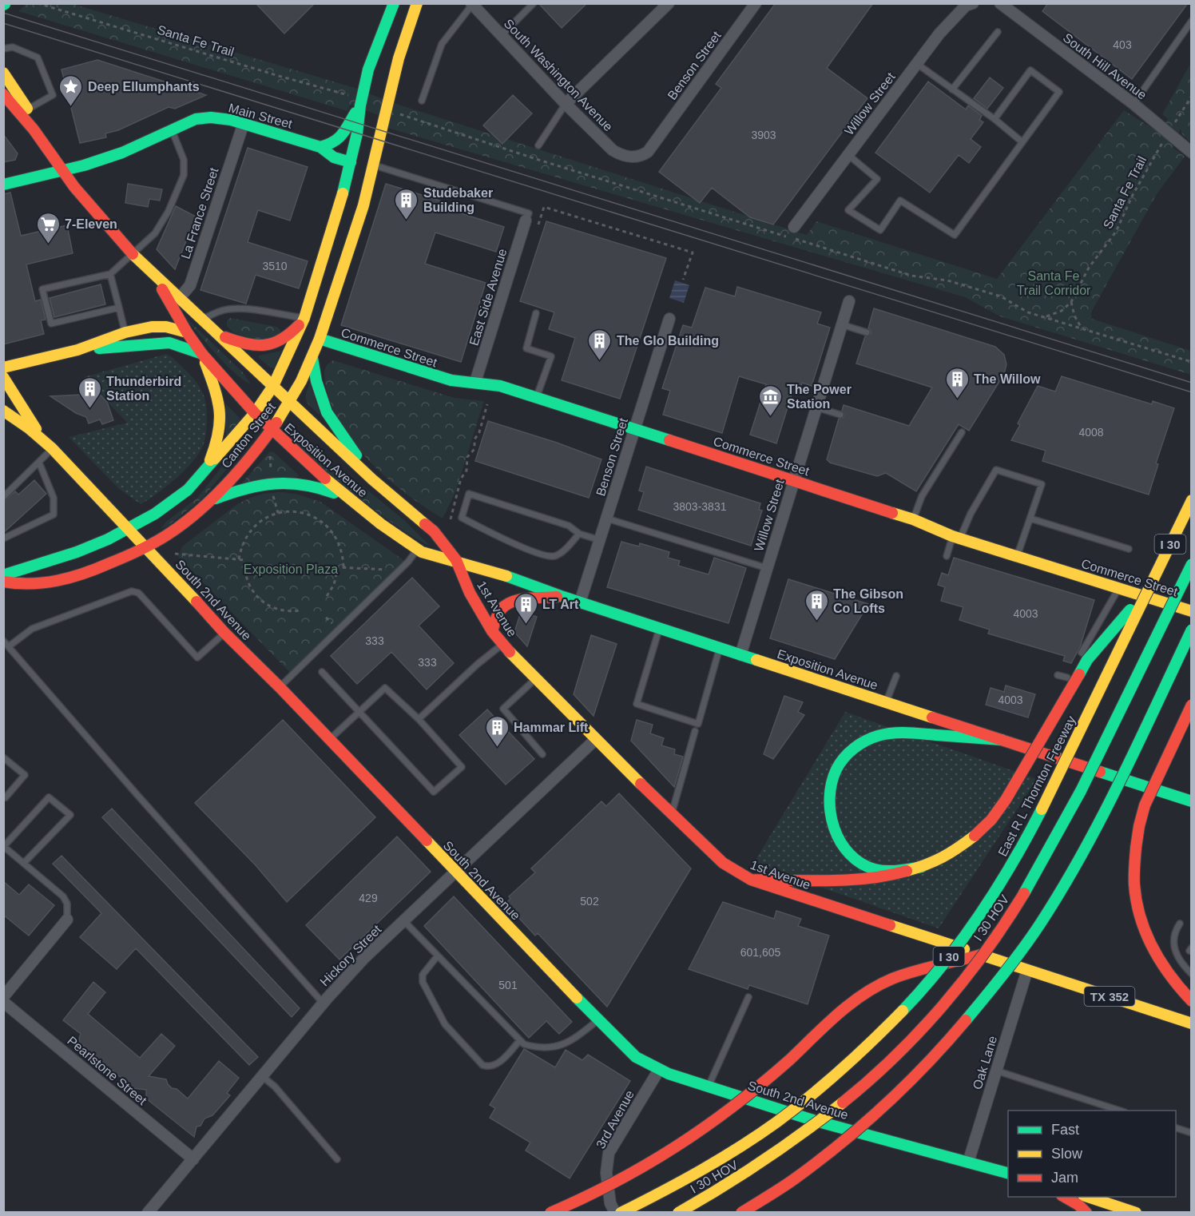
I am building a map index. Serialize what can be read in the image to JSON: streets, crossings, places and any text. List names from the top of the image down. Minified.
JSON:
{"streets":{"main road":["Main Street","Commerce Street","Canton Street","Exposition Avenue","I 30","South 2nd Avenue","1st Avenue","East R L Thornton Freeway","I 30 HOV","TX 352"],"street":["Benson Street","South Hill Avenue","South Washington Avenue","Willow Street","La France Street","East Side Avenue","Hickory Street","Oak Lane","Pearlstone Street","3rd Avenue"],"path":["Santa Fe Trail"]},"crossings":[["Benson Street","South Washington Avenue"],["Benson Street","Commerce Street"],["Benson Street","Exposition Avenue"],["Willow Street","Commerce Street"],["Willow Street","Exposition Avenue"],["Main Street","La France Street"],["Main Street","Canton Street"],["Main Street","Exposition Avenue"],["La France Street","Exposition Avenue"],["East Side Avenue","Commerce Street"],["Commerce Street","Canton Street"],["Canton Street","Exposition Avenue"],["Canton Street","South 2nd Avenue"],["Exposition Avenue","1st Avenue"],["South 2nd Avenue","Hickory Street"],["South 2nd Avenue","Oak Lane"],["South 2nd Avenue","3rd Avenue"],["1st Avenue","Hickory Street"],["1st Avenue","Oak Lane"],["Hickory Street","Pearlstone Street"]],"parks":["Santa Fe Trail Corridor","Exposition Plaza"],"places":{"place":["Deep Ellumphants"],"building":["Studebaker Building","The Glo Building","The Willow","Thunderbird Station","The Gibson Co Lofts","LT Art","Hammar Lift"],"supermarket":["7-Eleven"],"museum":["The Power Station"]},"house_numbers":["403","3903","3510","4008","3803-3831","4003","333","333","4003","429","502","601,605","501"],"legend":["Fast","Slow","Jam"]}
